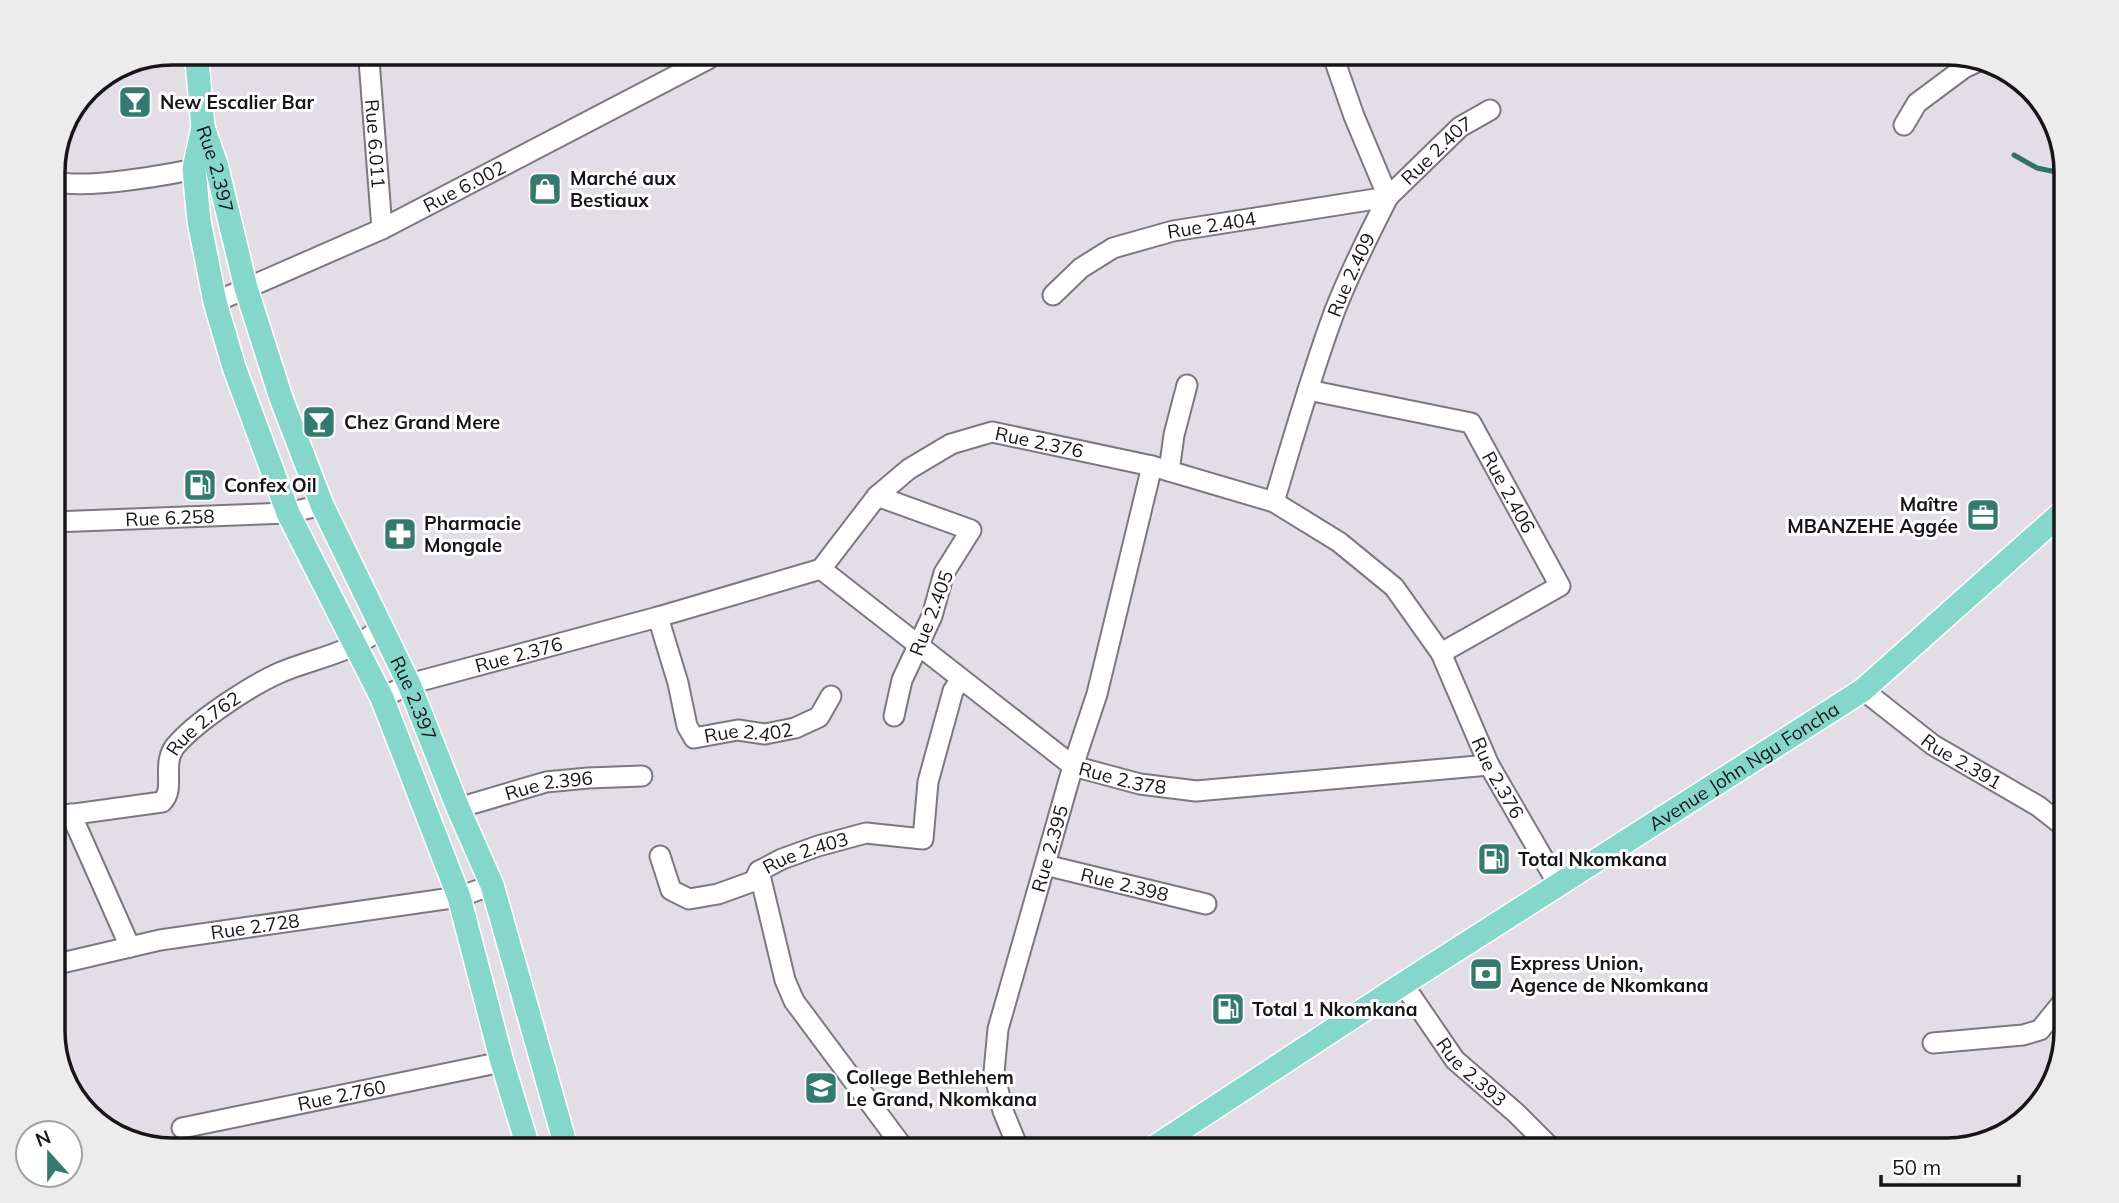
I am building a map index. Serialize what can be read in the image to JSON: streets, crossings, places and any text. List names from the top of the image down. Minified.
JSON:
{"streets":{"main road":["Rue 2.397","Avenue John Ngu Foncha"],"street":["Rue 6.011","Rue 2.407","Rue 6.002","Rue 2.404","Rue 2.409","Rue 2.376","Rue 2.406","Rue 6.258","Rue 2.405","Rue 2.762","Rue 2.402","Rue 2.391","Rue 2.378","Rue 2.396","Rue 2.395","Rue 2.403","Rue 2.398","Rue 2.728","Rue 2.393","Rue 2.760"]},"crossings":[["Rue 6.011","Rue 6.002"],["Rue 2.407","Rue 2.404"],["Rue 2.407","Rue 2.409"],["Rue 2.397","Rue 6.002"],["Rue 2.397","Rue 2.376"],["Rue 2.397","Rue 6.258"],["Rue 2.397","Rue 2.762"],["Rue 2.397","Rue 2.396"],["Rue 2.397","Rue 2.728"],["Rue 2.397","Rue 2.760"],["Rue 2.404","Rue 2.409"],["Rue 2.409","Rue 2.376"],["Rue 2.409","Rue 2.406"],["Rue 2.376","Rue 2.406"],["Rue 2.376","Rue 2.405"],["Rue 2.376","Rue 2.402"],["Rue 2.376","Avenue John Ngu Foncha"],["Rue 2.376","Rue 2.378"],["Rue 2.376","Rue 2.395"],["Rue 2.405","Rue 2.378"],["Rue 2.391","Avenue John Ngu Foncha"],["Avenue John Ngu Foncha","Rue 2.393"],["Rue 2.378","Rue 2.395"],["Rue 2.378","Rue 2.403"],["Rue 2.395","Rue 2.398"]],"places":{"bar":["New Escalier Bar","Chez Grand Mere"],"shop":["Marché aux Bestiaux"],"fuel station":["Confex Oil","Total Nkomkana","Total 1 Nkomkana"],"office":["Maître MBANZEHE Aggée"],"pharmacy":["Pharmacie Mongale"],"bank":["Express Union, Agence de Nkomkana"],"school or university":["College Bethlehem Le Grand, Nkomkana"]},"scale_bar":"50 m","north":"top"}
